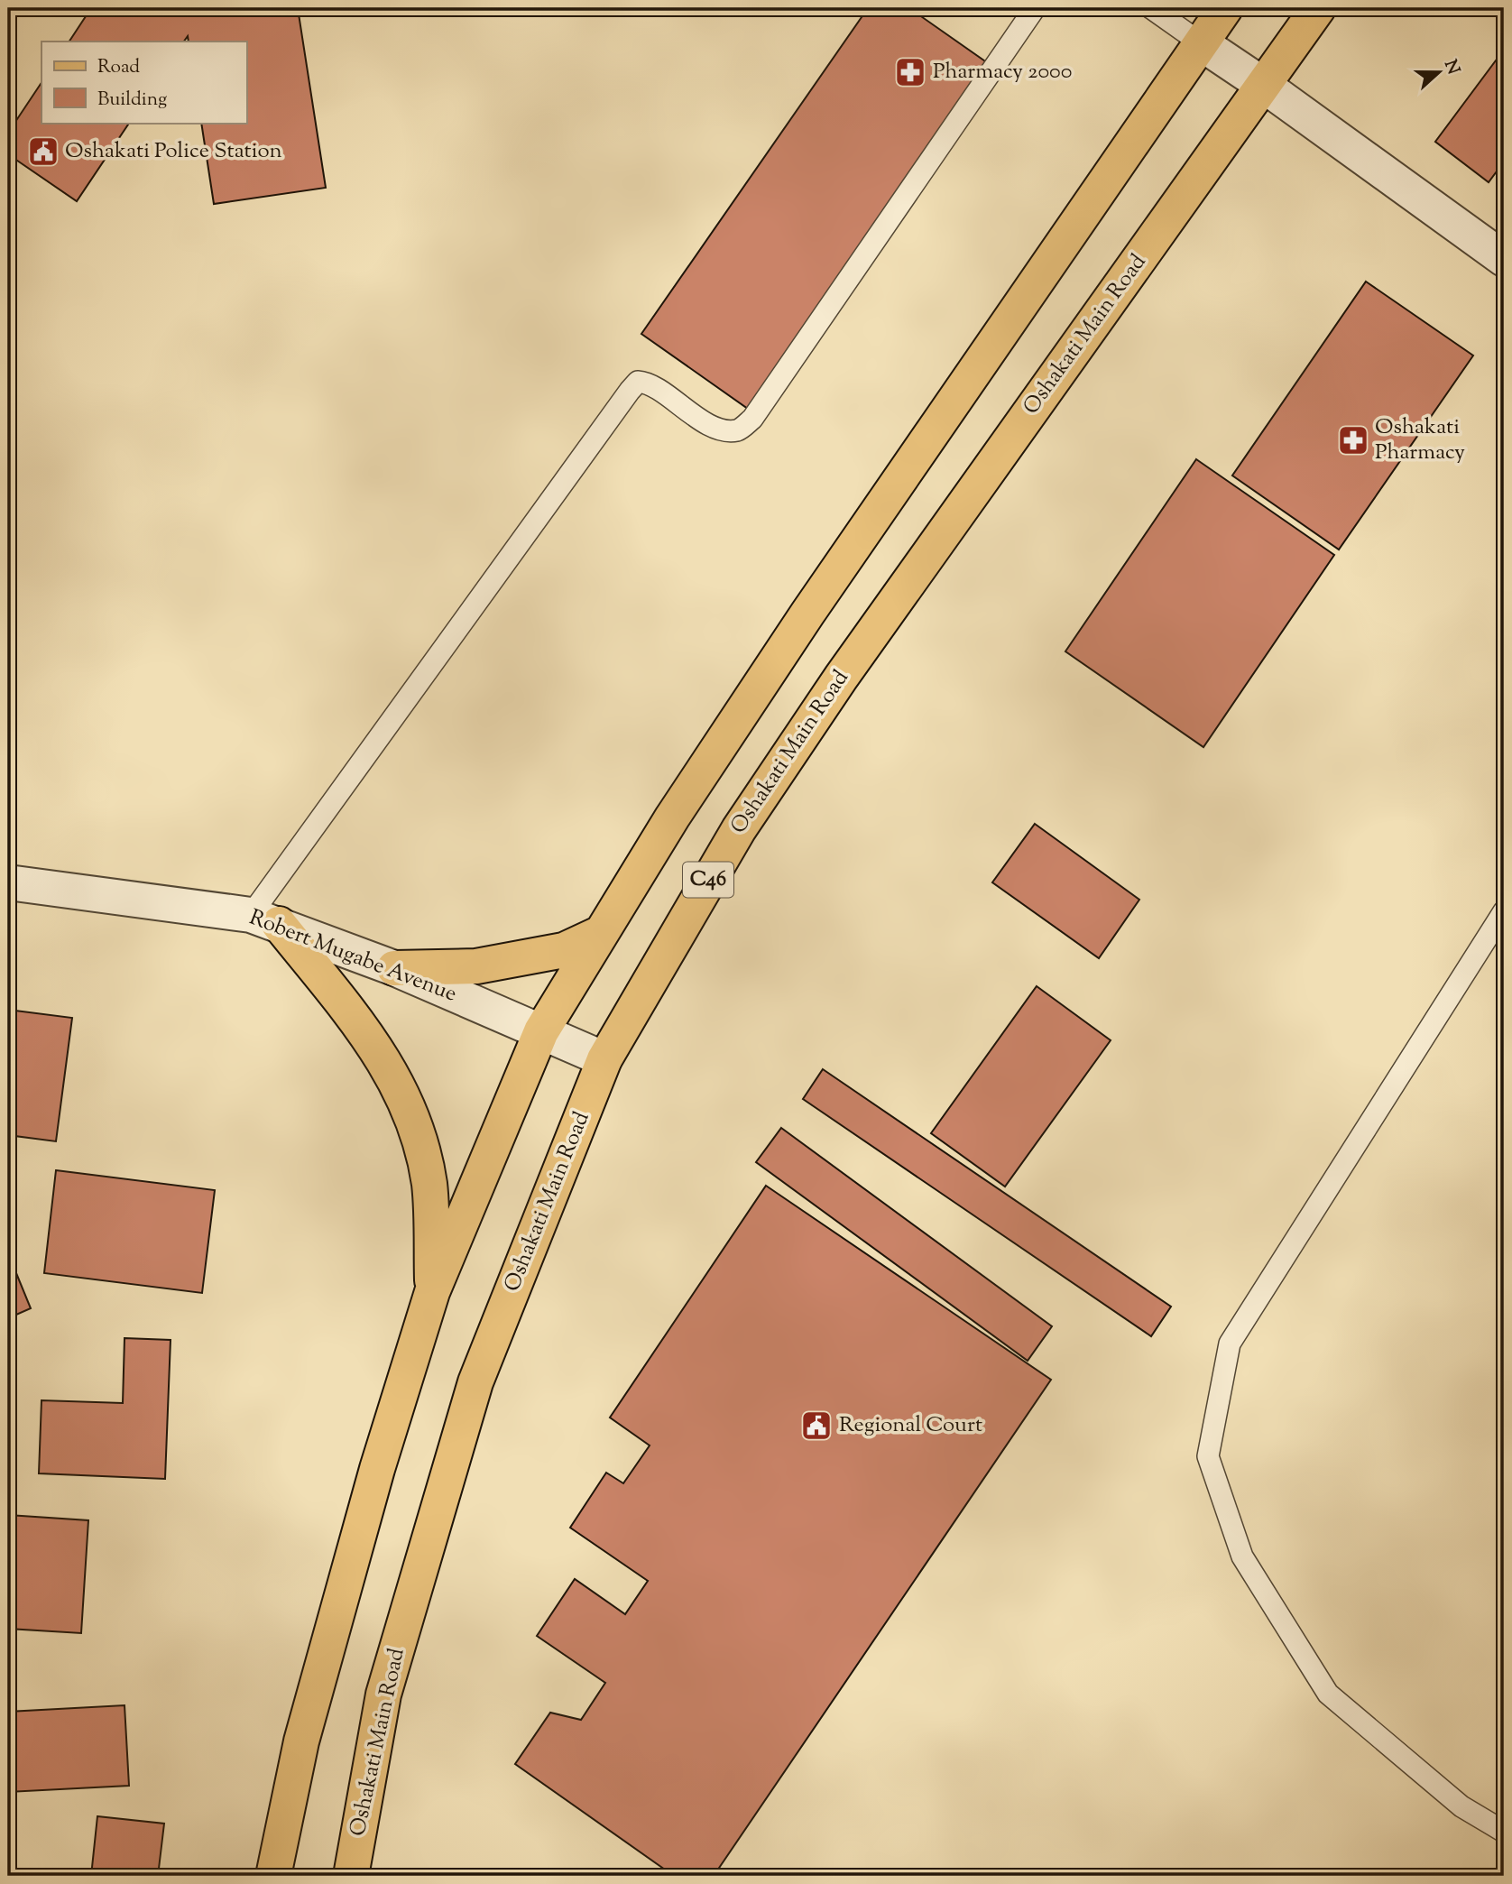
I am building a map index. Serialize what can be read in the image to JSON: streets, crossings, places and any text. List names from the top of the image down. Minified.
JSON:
{"streets":{"main road":["Oshakati Main Road","C46"],"street":["Robert Mugabe Avenue"]},"crossings":[["Oshakati Main Road","Robert Mugabe Avenue"],["C46","Robert Mugabe Avenue"]],"places":{"pharmacy":["Pharmacy 2000","Oshakati Pharmacy"],"public building":["Oshakati Police Station","Regional Court"]},"legend":["Road","Building"],"north":"right"}
